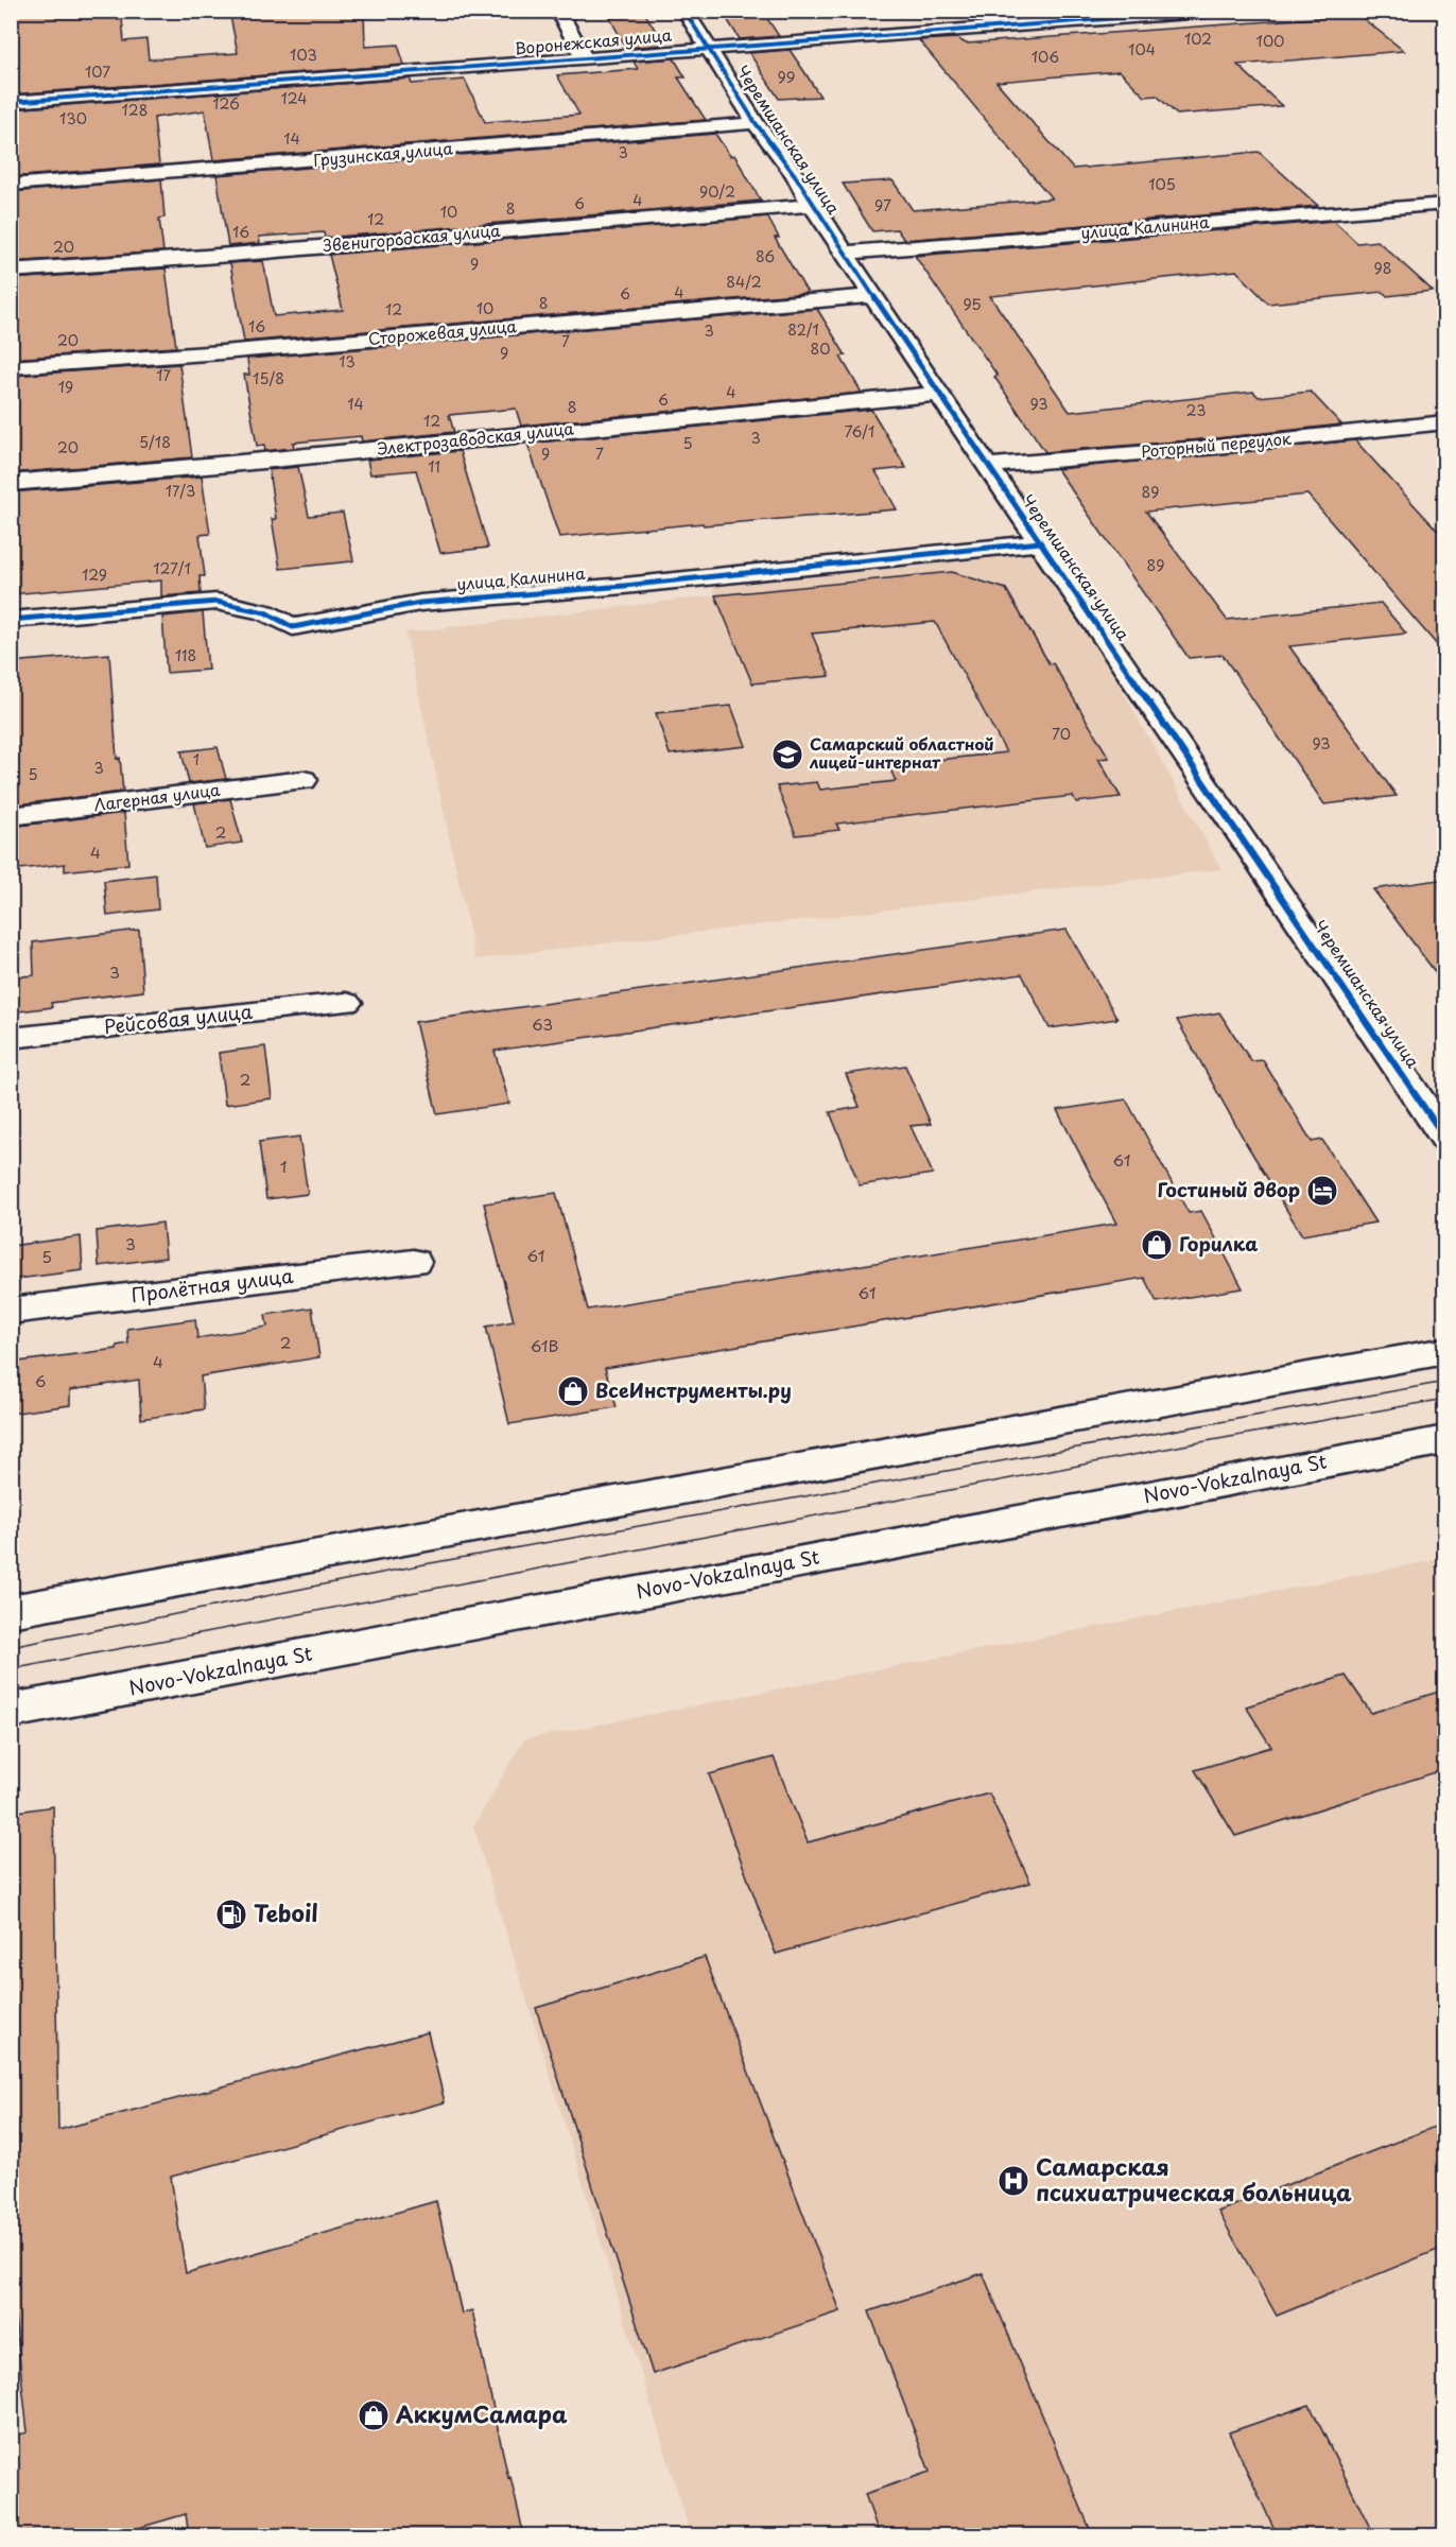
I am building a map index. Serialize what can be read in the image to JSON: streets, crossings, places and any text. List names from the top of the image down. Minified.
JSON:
{"streets":{"street":["Воронежская улица","Черемшанская улица","Грузинская улица","улица Калинина","Звенигородская улица","Сторожевая улица","Электрозаводская улица","Роторный переулок","Лагерная улица","Рейсовая улица","Пролётная улица","Novo-Vokzalnaya St"]},"crossings":[["Воронежская улица","Черемшанская улица"],["Черемшанская улица","Грузинская улица"],["Черемшанская улица","улица Калинина"],["Черемшанская улица","Звенигородская улица"],["Черемшанская улица","Сторожевая улица"],["Черемшанская улица","Электрозаводская улица"],["Черемшанская улица","Роторный переулок"]],"places":{"school or university":["Самарский областной лицей-интернат"],"hotel":["Гостиный двор"],"shop":["Горилка","ВсеИнструменты.ру","АккумСамара"],"fuel station":["Teboil"],"hospital":["Самарская психиатрическая больница"]},"house_numbers":["102","100","104","103","106","107","99","124","126","128","130","14","3","105","90/2","4","6","97","8","10","12","16","20","86","9","98","84/2","4","6","8","95","10","12","16","82/1","3","20","7","80","9","13","17","15/8","19","4","6","14","93","8","23","12","76/1","3","5/18","5","20","9","7","11","17/3","89","89","127/1","129","118","70","93","1","3","5","2","4","3","63","2","61","1","3","61","5","61","2","61В","4","6"]}
